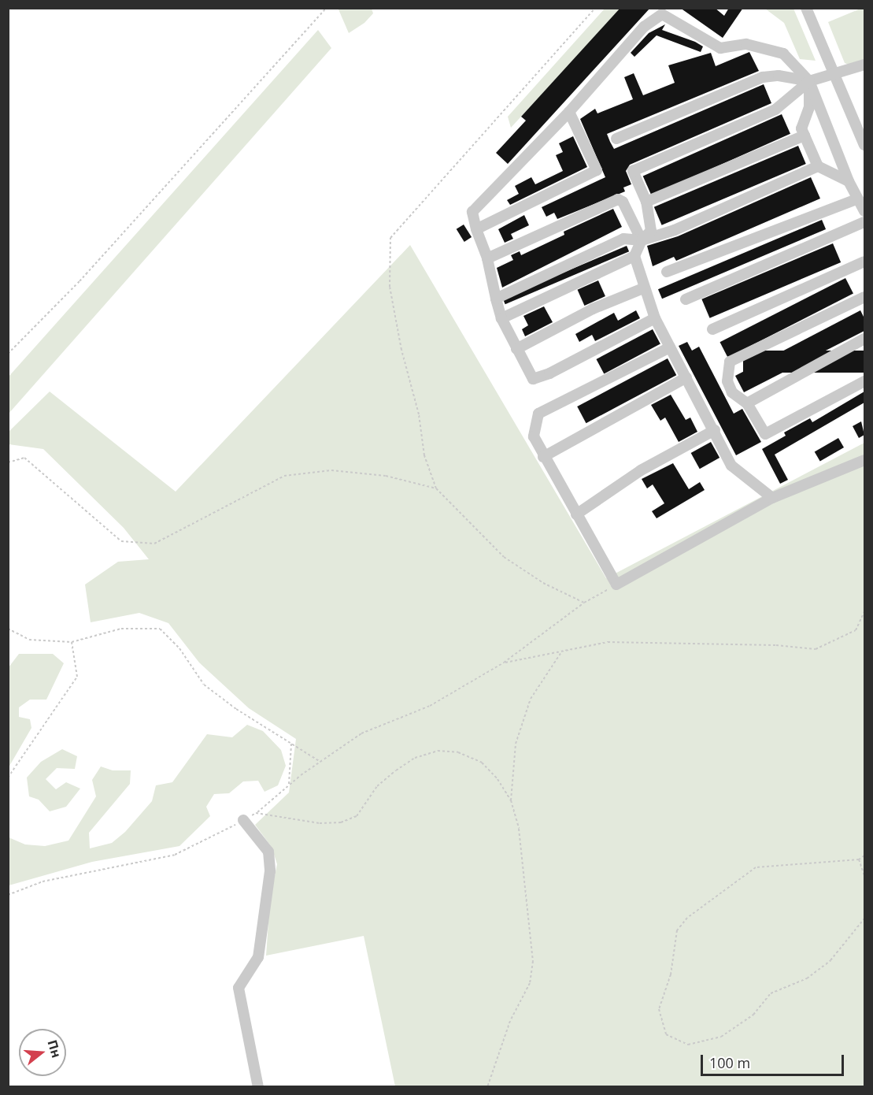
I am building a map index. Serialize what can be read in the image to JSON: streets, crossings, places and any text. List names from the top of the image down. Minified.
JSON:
{"scale_bar":"100 m","north":"right"}
